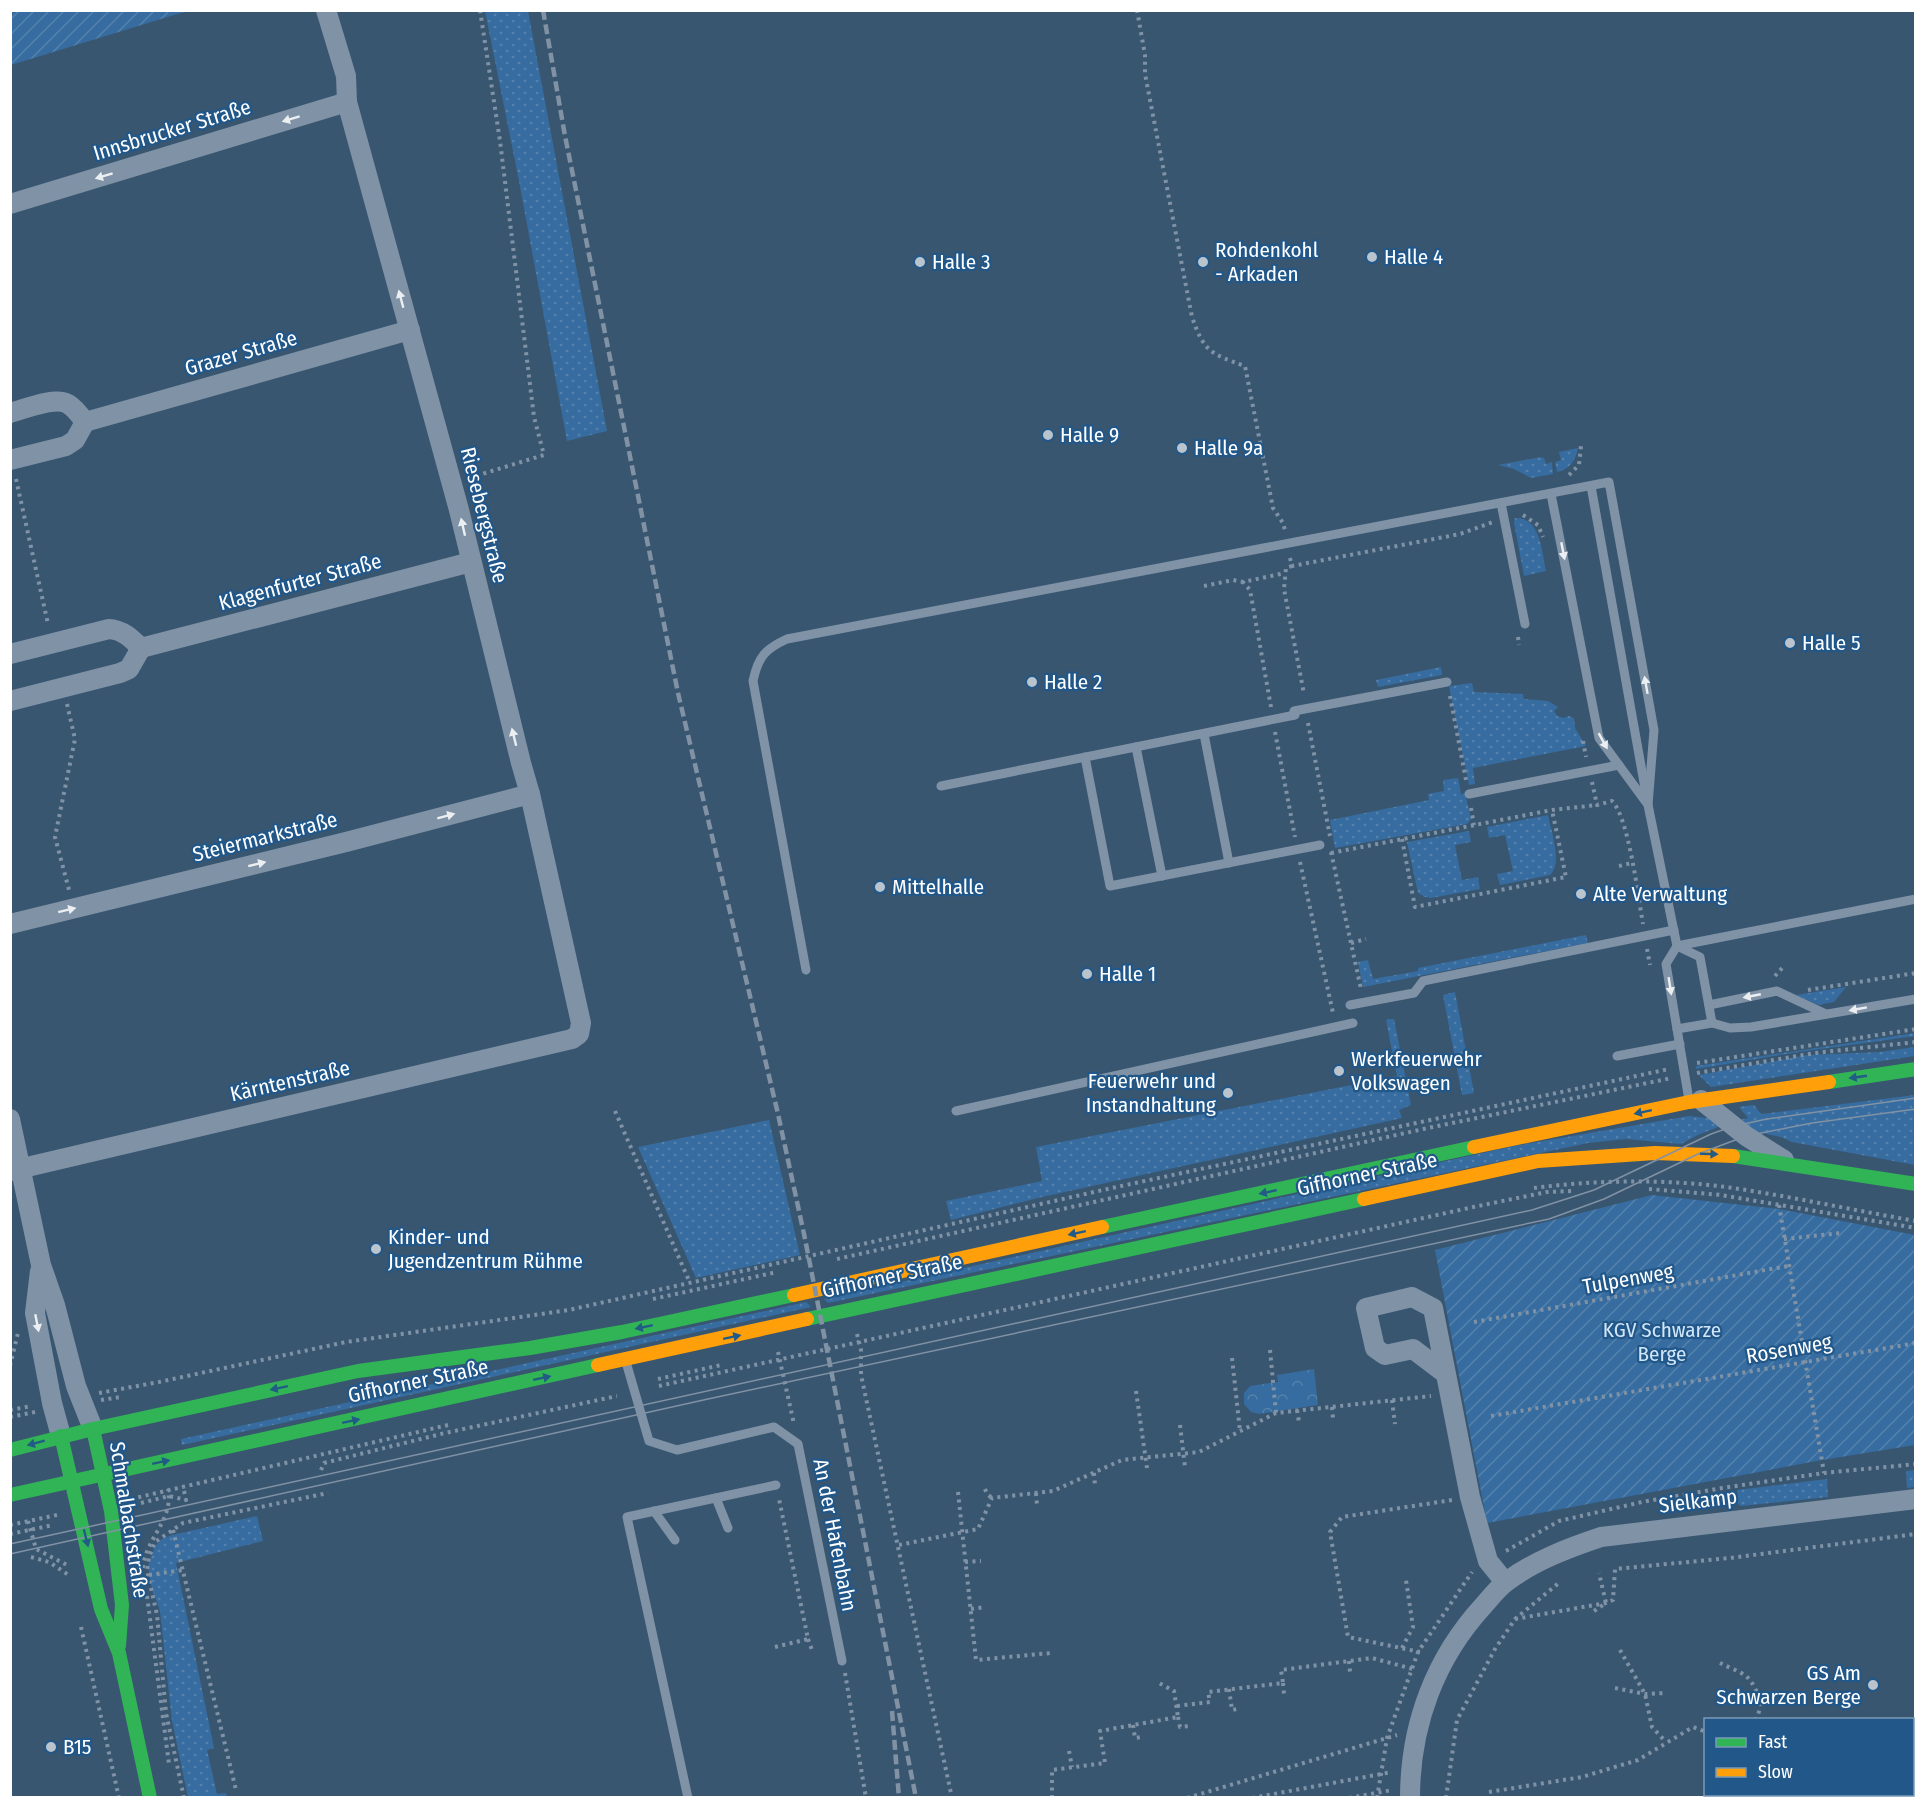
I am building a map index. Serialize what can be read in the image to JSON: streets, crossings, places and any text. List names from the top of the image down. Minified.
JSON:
{"streets":{"main road":["Gifhorner Straße","Schmalbachstraße"],"street":["Innsbrucker Straße","Grazer Straße","Riesebergstraße","Klagenfurter Straße","Steiermarkstraße","Kärntenstraße","Sielkamp"],"lane":["An der Hafenbahn"],"path":["Tulpenweg","Rosenweg"]},"crossings":[["Innsbrucker Straße","Riesebergstraße"],["Grazer Straße","Riesebergstraße"],["Riesebergstraße","Klagenfurter Straße"],["Riesebergstraße","Steiermarkstraße"],["Riesebergstraße","Kärntenstraße"],["Gifhorner Straße","Schmalbachstraße"],["Gifhorner Straße","An der Hafenbahn"]],"one_way":["Innsbrucker Straße","Riesebergstraße","Steiermarkstraße"],"parks":["KGV Schwarze Berge"],"places":["Halle 4","Halle 3","Rohdenkohl - Arkaden","Halle 9","Halle 9a","Halle 5","Halle 2","Mittelhalle","Alte Verwaltung","Halle 1","Werkfeuerwehr Volkswagen","Feuerwehr und Instandhaltung","Kinder- und Jugendzentrum Rühme","GS Am Schwarzen Berge","B15"],"legend":["Fast","Slow"]}
